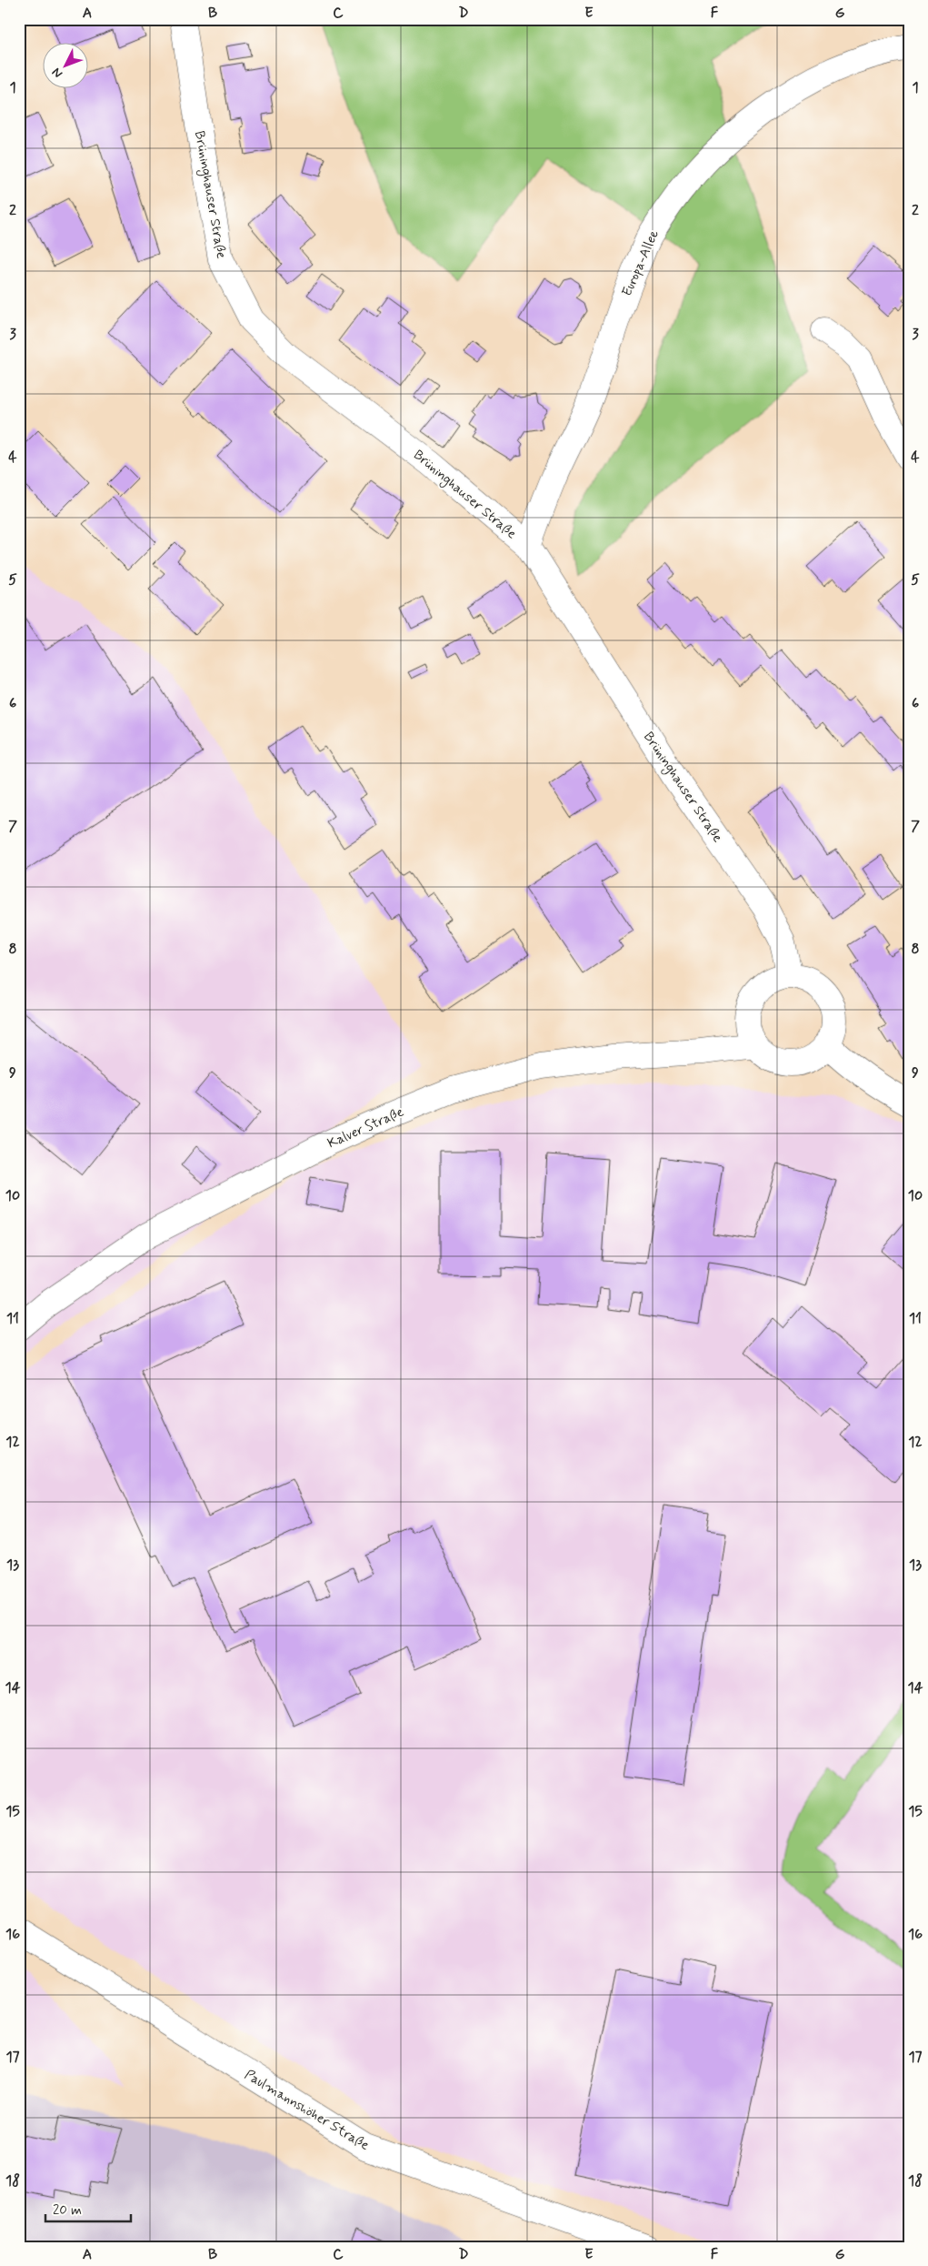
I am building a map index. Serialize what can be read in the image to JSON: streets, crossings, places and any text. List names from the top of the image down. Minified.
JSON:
{"streets":{"street":["Brüninghauser Straße","Europa-Allee","Kalver Straße","Paulmannshöher Straße"]},"crossings":[["Brüninghauser Straße","Europa-Allee"],["Brüninghauser Straße","Kalver Straße"]],"scale_bar":"20 m","north":"bottom left","grid":{"columns":["A","B","C","D","E","F","G"],"rows":["1","2","3","4","5","6","7","8","9","10","11","12","13","14","15","16","17","18"]}}
